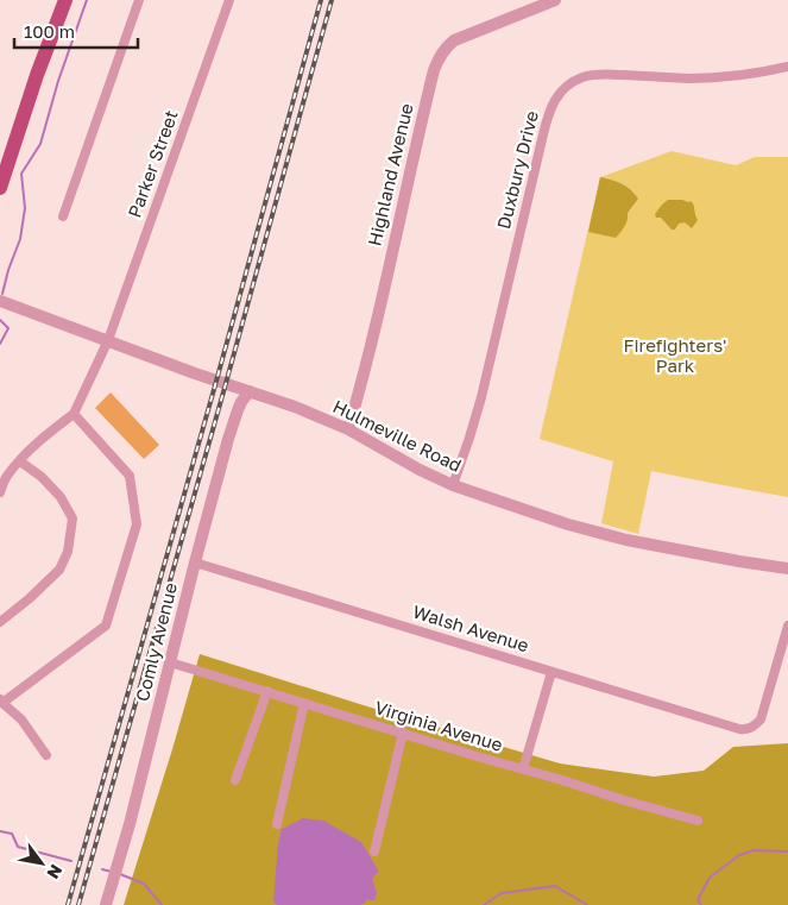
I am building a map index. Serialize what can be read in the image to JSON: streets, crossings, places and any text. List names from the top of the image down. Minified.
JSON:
{"streets":{"street":["Parker Street","Duxbury Drive","Highland Avenue","Hulmeville Road","Walsh Avenue","Comly Avenue","Virginia Avenue"]},"crossings":[["Parker Street","Hulmeville Road"],["Duxbury Drive","Hulmeville Road"],["Highland Avenue","Hulmeville Road"],["Hulmeville Road","Comly Avenue"],["Walsh Avenue","Comly Avenue"],["Comly Avenue","Virginia Avenue"]],"parks":["Firefighters' Park"],"scale_bar":"100 m","north":"bottom right"}
